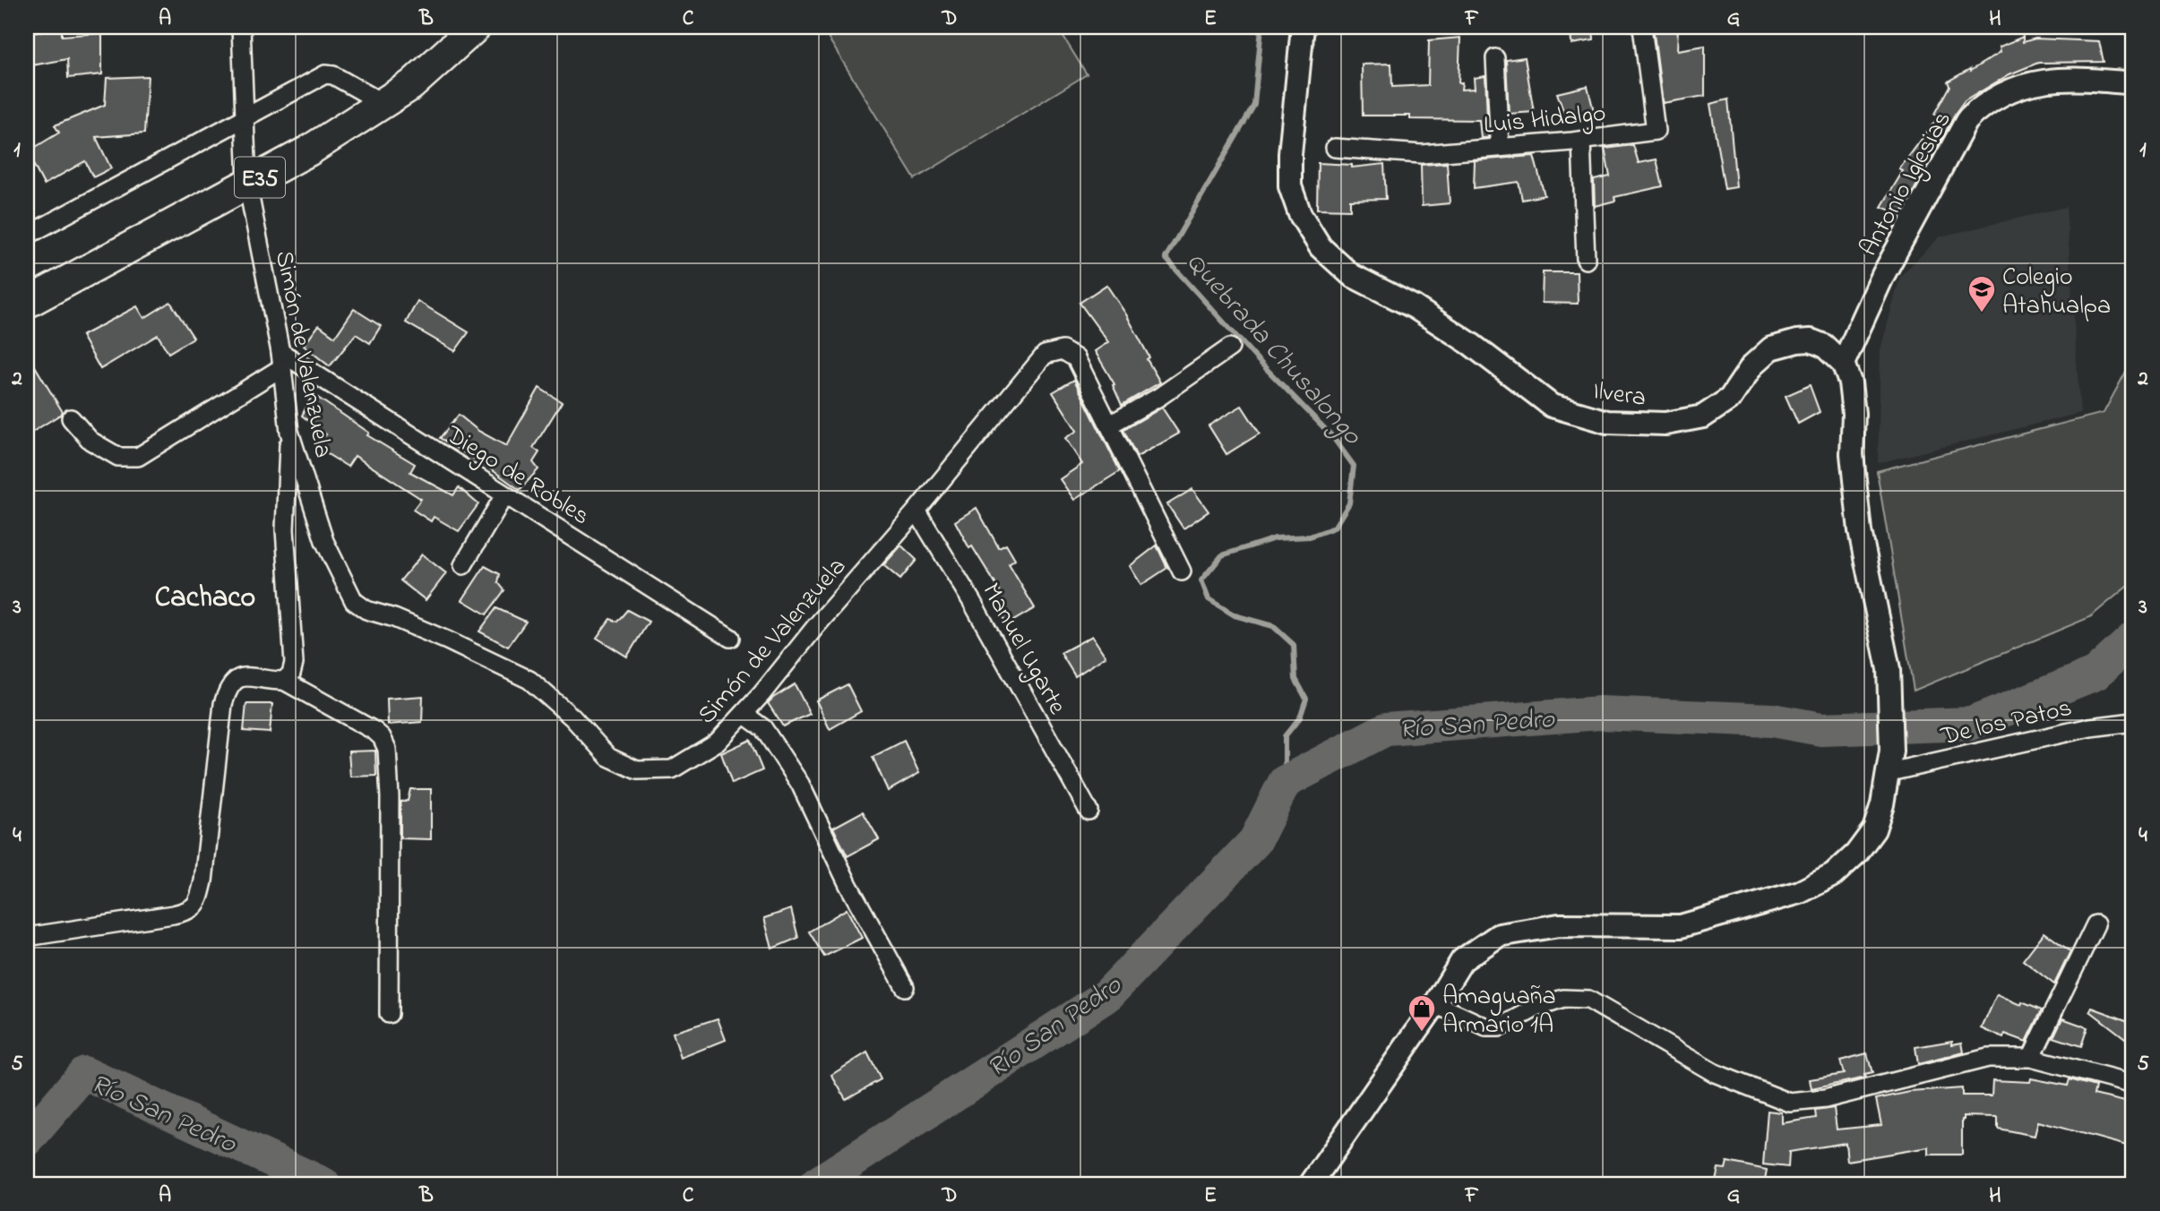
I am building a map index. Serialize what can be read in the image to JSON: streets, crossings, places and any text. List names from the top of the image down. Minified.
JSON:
{"streets":{"highway":["E35"],"street":["Luis Hidalgo","Antonio Iglesias","Simón de Valenzuela","Ilvera","Diego de Robles","Manuel Ugarte","De los Patos"]},"crossings":[["E35","Simón de Valenzuela"],["Antonio Iglesias","Ilvera"],["Simón de Valenzuela","Diego de Robles"],["Simón de Valenzuela","Manuel Ugarte"]],"districts":["Cachaco"],"water":["Quebrada Chusalongo","Río San Pedro"],"places":{"school or university":["Colegio Atahualpa"],"shop":["Amaguaña Armario 1A"]},"grid":{"columns":["A","B","C","D","E","F","G","H"],"rows":["1","2","3","4","5"]}}
